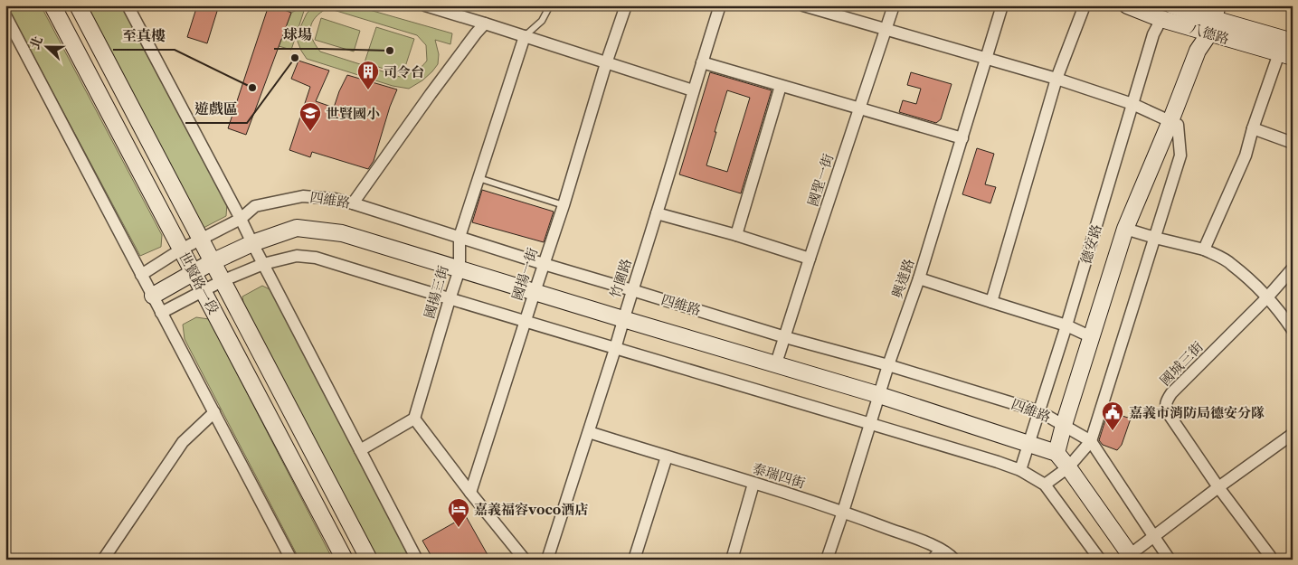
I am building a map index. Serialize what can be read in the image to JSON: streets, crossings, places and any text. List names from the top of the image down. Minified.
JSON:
{"streets":{"street":["八德路","國聖一街","四維路","德安路","國揚一街","竹圍路","興達路","世賢路一段","國揚三街","國城三街","泰瑞四街"]},"crossings":[["八德路","德安路"],["國聖一街","四維路"],["四維路","德安路"],["四維路","國揚一街"],["四維路","竹圍路"],["四維路","興達路"],["四維路","世賢路一段"],["四維路","國揚三街"],["竹圍路","泰瑞四街"],["興達路","泰瑞四街"]],"places":{"other":["球場","遊戲區","至真樓"],"building":["司令台"],"school or university":["世賢國小"],"public building":["嘉義市消防局德安分隊"],"hotel":["嘉義福容voco酒店"]},"north":"left"}
